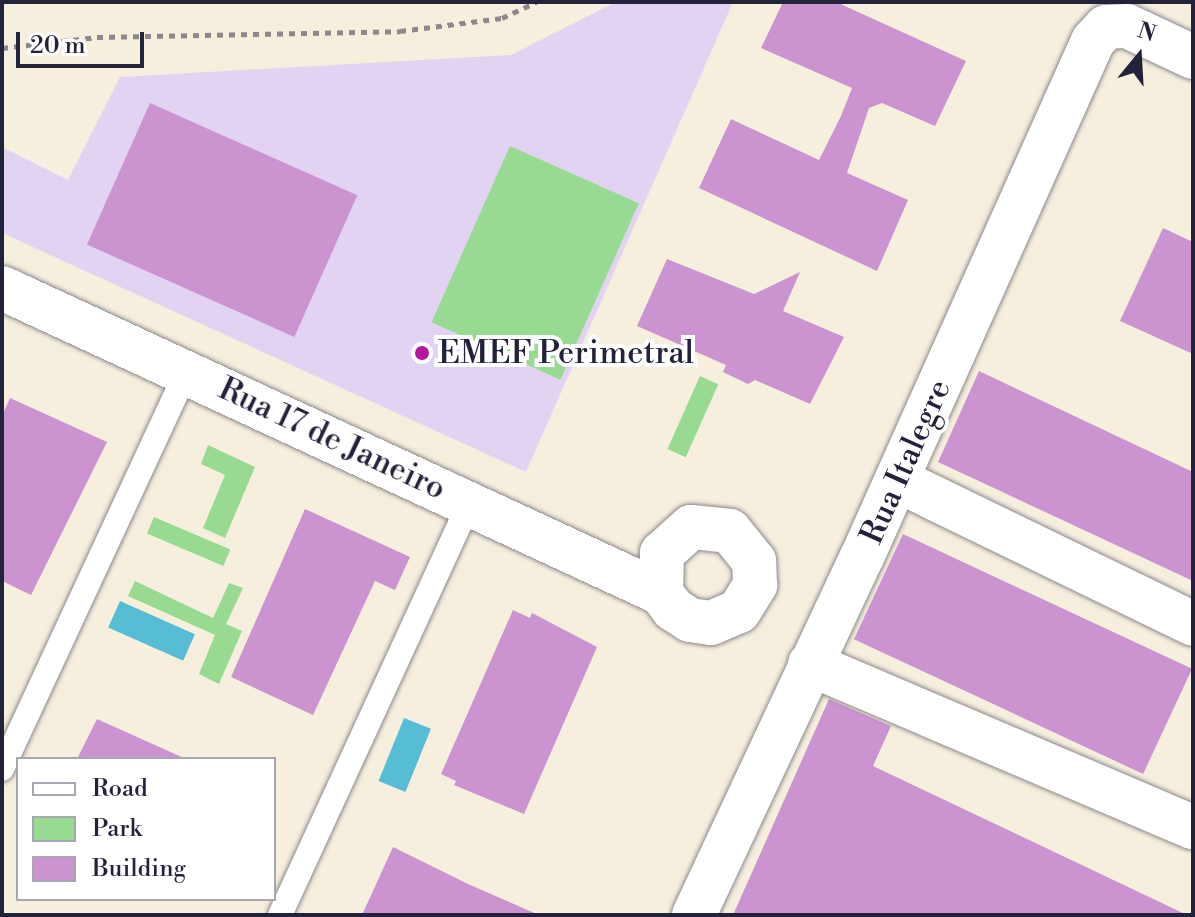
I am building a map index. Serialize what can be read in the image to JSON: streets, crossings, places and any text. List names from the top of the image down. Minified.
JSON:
{"streets":{"street":["Rua 17 de Janeiro","Rua Italegre"]},"places":["EMEF Perimetral"],"legend":["Road","Park","Building"],"scale_bar":"20 m","north":"top"}
